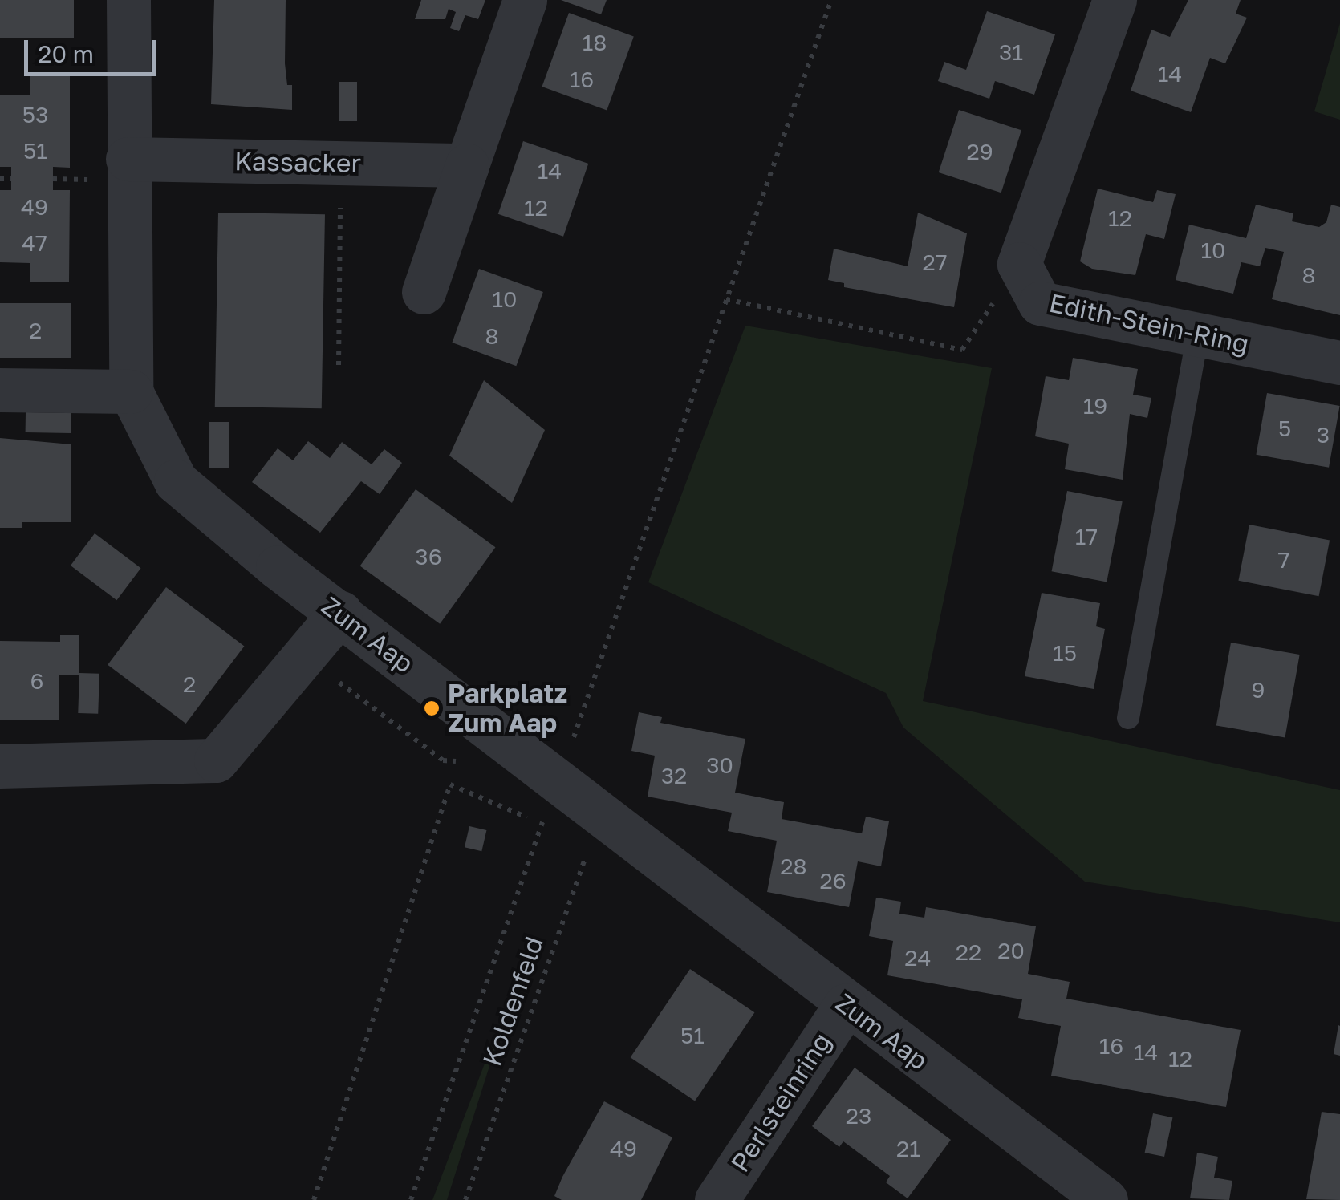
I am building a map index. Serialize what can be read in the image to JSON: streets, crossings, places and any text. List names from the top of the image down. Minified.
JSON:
{"streets":{"street":["Kassacker","Edith-Stein-Ring","Zum Aap","Perlsteinring"],"path":["Koldenfeld"]},"crossings":[["Kassacker","Zum Aap"],["Zum Aap","Koldenfeld"],["Zum Aap","Perlsteinring"]],"places":["Parkplatz Zum Aap"],"house_numbers":["18","31","14","16","53","51","29","14","49","12","12","47","10","27","8","10","2","8","19","5","3","17","36","7","15","6","2","9","30","32","28","26","20","22","24","51","16","14","12","23","49","21"],"scale_bar":"20 m"}
